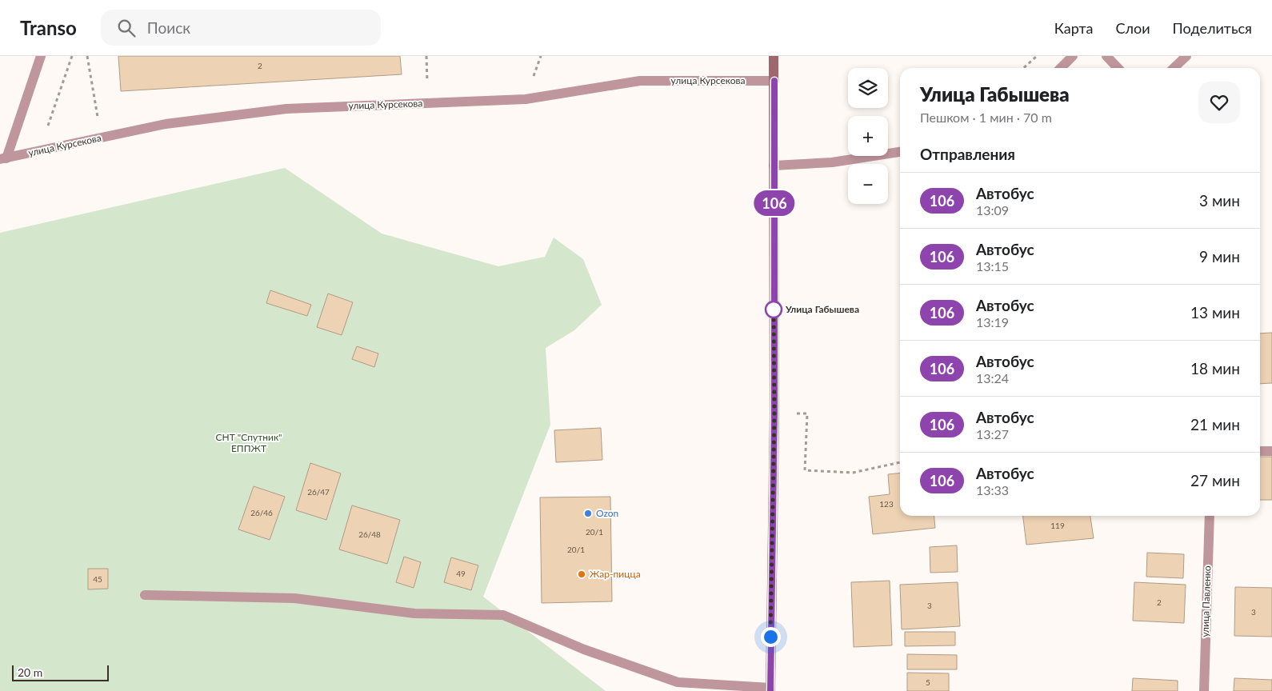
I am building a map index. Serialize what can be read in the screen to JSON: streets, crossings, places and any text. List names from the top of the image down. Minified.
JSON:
{"streets":{"street":["улица Курсекова","улица Павленко"]},"parks":["СНТ \"Спутник\" ЕППЖТ"],"places":["Улица Габышева","Ozon","Жар-пицца"],"lines":["bus line 106"],"house_numbers":["2","26/47","123","26/46","119","20/1","26/48","20/1","49","45","2","3","3","5"],"scale_bar":"20 m","page":{"header":"Transo","search":"Поиск","nav":["Карта","Слои","Поделиться"],"on_map":"106","map_buttons":["+","−"],"heading":[["Улица Габышева","Пешком · 1 мин · 70 m"],"Отправления"],"list":[{"mark":"106","name":"Автобус","note":"13:09","value":"3 мин"},{"mark":"106","name":"Автобус","note":"13:15","value":"9 мин"},{"mark":"106","name":"Автобус","note":"13:19","value":"13 мин"},{"mark":"106","name":"Автобус","note":"13:24","value":"18 мин"},{"mark":"106","name":"Автобус","note":"13:27","value":"21 мин"},{"mark":"106","name":"Автобус","note":"13:33","value":"27 мин"}],"scale":"20 m"}}
